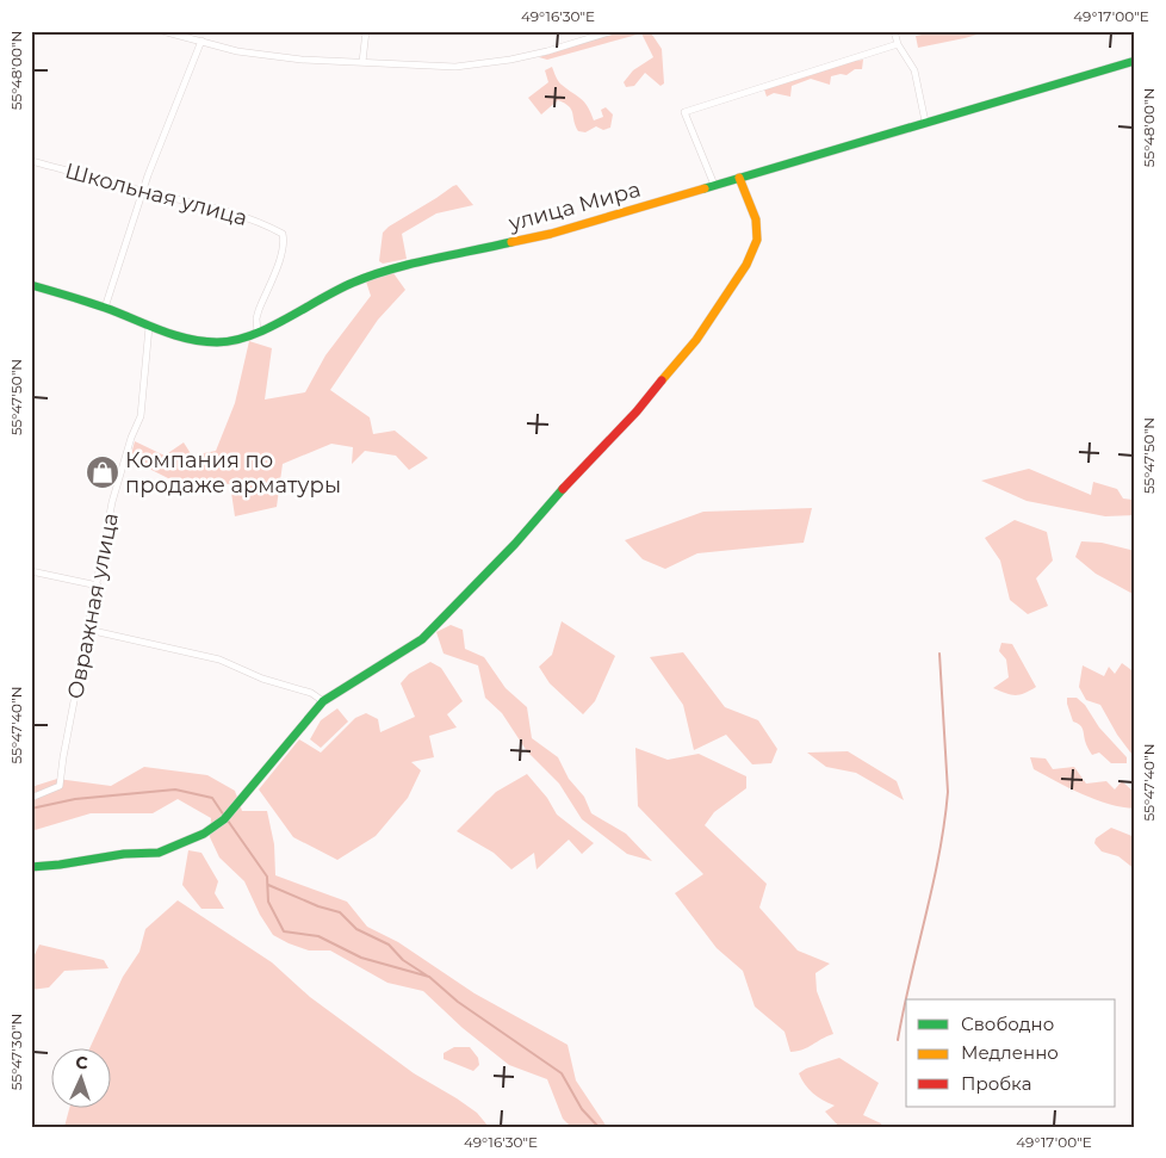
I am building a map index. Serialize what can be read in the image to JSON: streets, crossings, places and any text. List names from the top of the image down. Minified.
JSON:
{"streets":{"street":["Школьная улица","улица Мира","Овражная улица"]},"crossings":[["Школьная улица","улица Мира"],["улица Мира","Овражная улица"]],"places":{"shop":["Компания по продаже арматуры"]},"legend":["Свободно","Медленно","Пробка"],"north":"top","coordinates":["49°16'30\"E","49°17'00\"E","55°48'00\"N","55°47'50\"N","55°47'40\"N","55°47'30\"N"]}
